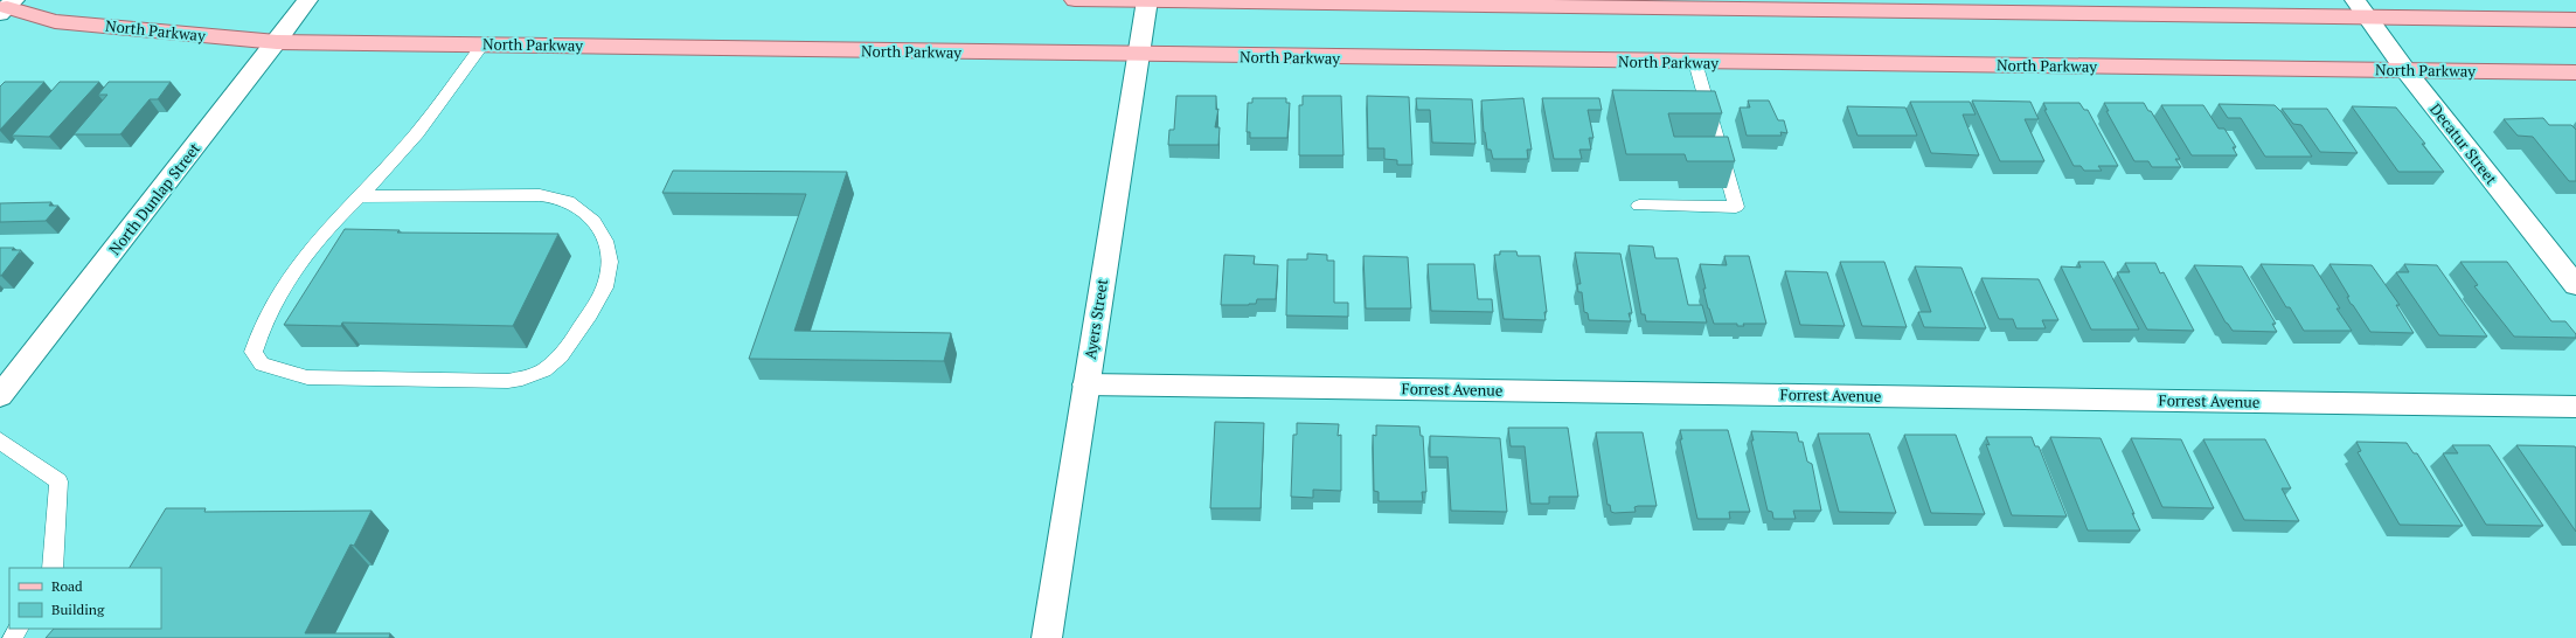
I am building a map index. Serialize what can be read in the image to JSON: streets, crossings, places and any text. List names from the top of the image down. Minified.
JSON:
{"streets":{"main road":["North Parkway"],"street":["Decatur Street","North Dunlap Street","Ayers Street","Forrest Avenue"]},"crossings":[["North Parkway","Decatur Street"],["North Parkway","North Dunlap Street"],["North Parkway","Ayers Street"],["Ayers Street","Forrest Avenue"]],"legend":["Road","Building"]}
